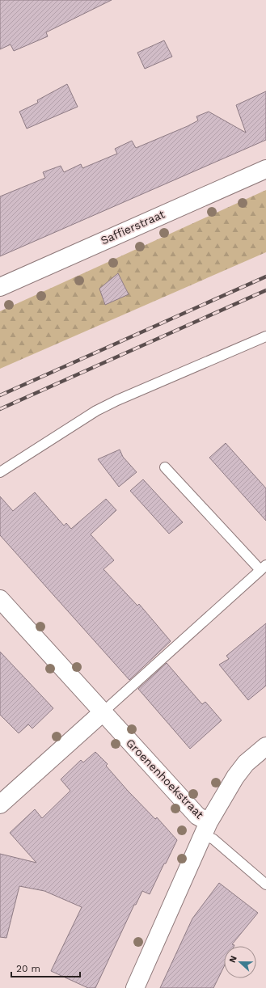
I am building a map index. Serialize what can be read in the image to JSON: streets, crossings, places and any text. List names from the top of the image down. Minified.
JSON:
{"streets":{"street":["Saffierstraat","Groenenhoekstraat"]},"scale_bar":"20 m","north":"left"}
